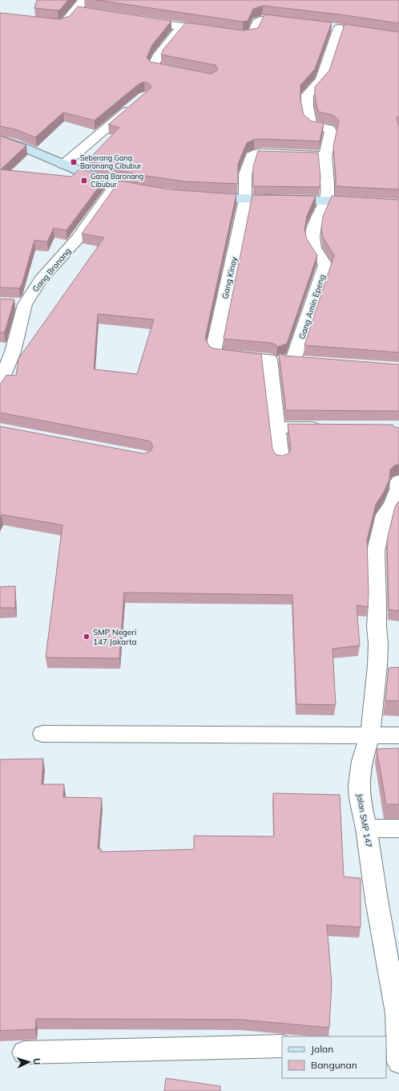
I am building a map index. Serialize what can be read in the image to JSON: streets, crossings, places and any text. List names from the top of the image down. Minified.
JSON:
{"streets":{"street":["Gang Bronang","Gang Kinoy","Gang Amin Epeng","Jalan SMP 147"]},"places":{"transit":["Seberang Gang Baronang Cibubur","Gang Baronang Cibubur"],"other":["SMP Negeri 147 Jakarta"]},"legend":["Jalan","Bangunan"],"north":"right"}
